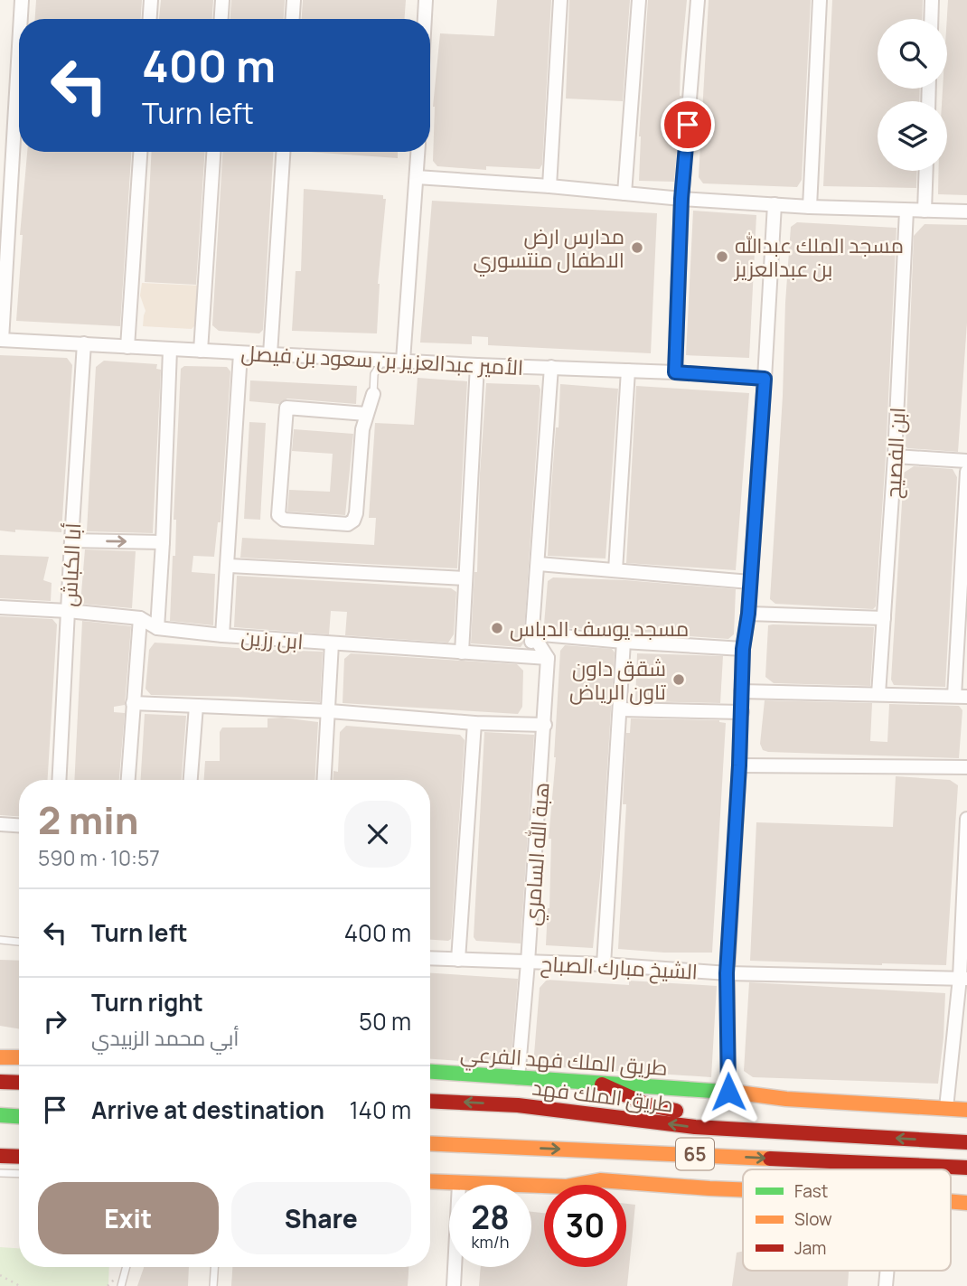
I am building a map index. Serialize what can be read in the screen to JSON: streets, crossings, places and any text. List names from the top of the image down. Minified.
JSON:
{"streets":{"main road":["طريق الملك فهد الفرعي","طريق الملك فهد","65"],"street":["الأمير عبدالعزيز بن سعود بن فيصل","ابن الفصيح","أبا الكباش","ابن رزين","هبة الله السامري","الشيخ مبارك الصباح"]},"crossings":[["الأمير عبدالعزيز بن سعود بن فيصل","أبا الكباش"],["أبا الكباش","ابن رزين"],["ابن رزين","هبة الله السامري"],["هبة الله السامري","الشيخ مبارك الصباح"],["هبة الله السامري","طريق الملك فهد الفرعي"]],"places":["مدارس ارض الاطفال منتسوري","مسجد الملك عبدالله بن عبدالعزيز","مسجد يوسف الدباس","شقق داون تاون الرياض"],"legend":["Fast","Slow","Jam"],"page":{"turn":["400 m","Turn left"],"heading":["2 min","590 m · 10:57"],"list":[{"name":"Turn left","value":"400 m"},{"name":"Turn right","note":"أبي محمد الزبيدي","value":"50 m"},{"name":"Arrive at destination","value":"140 m"}],"buttons":["Exit","Share"],"speed":"28 km/h","limit":"30"}}
